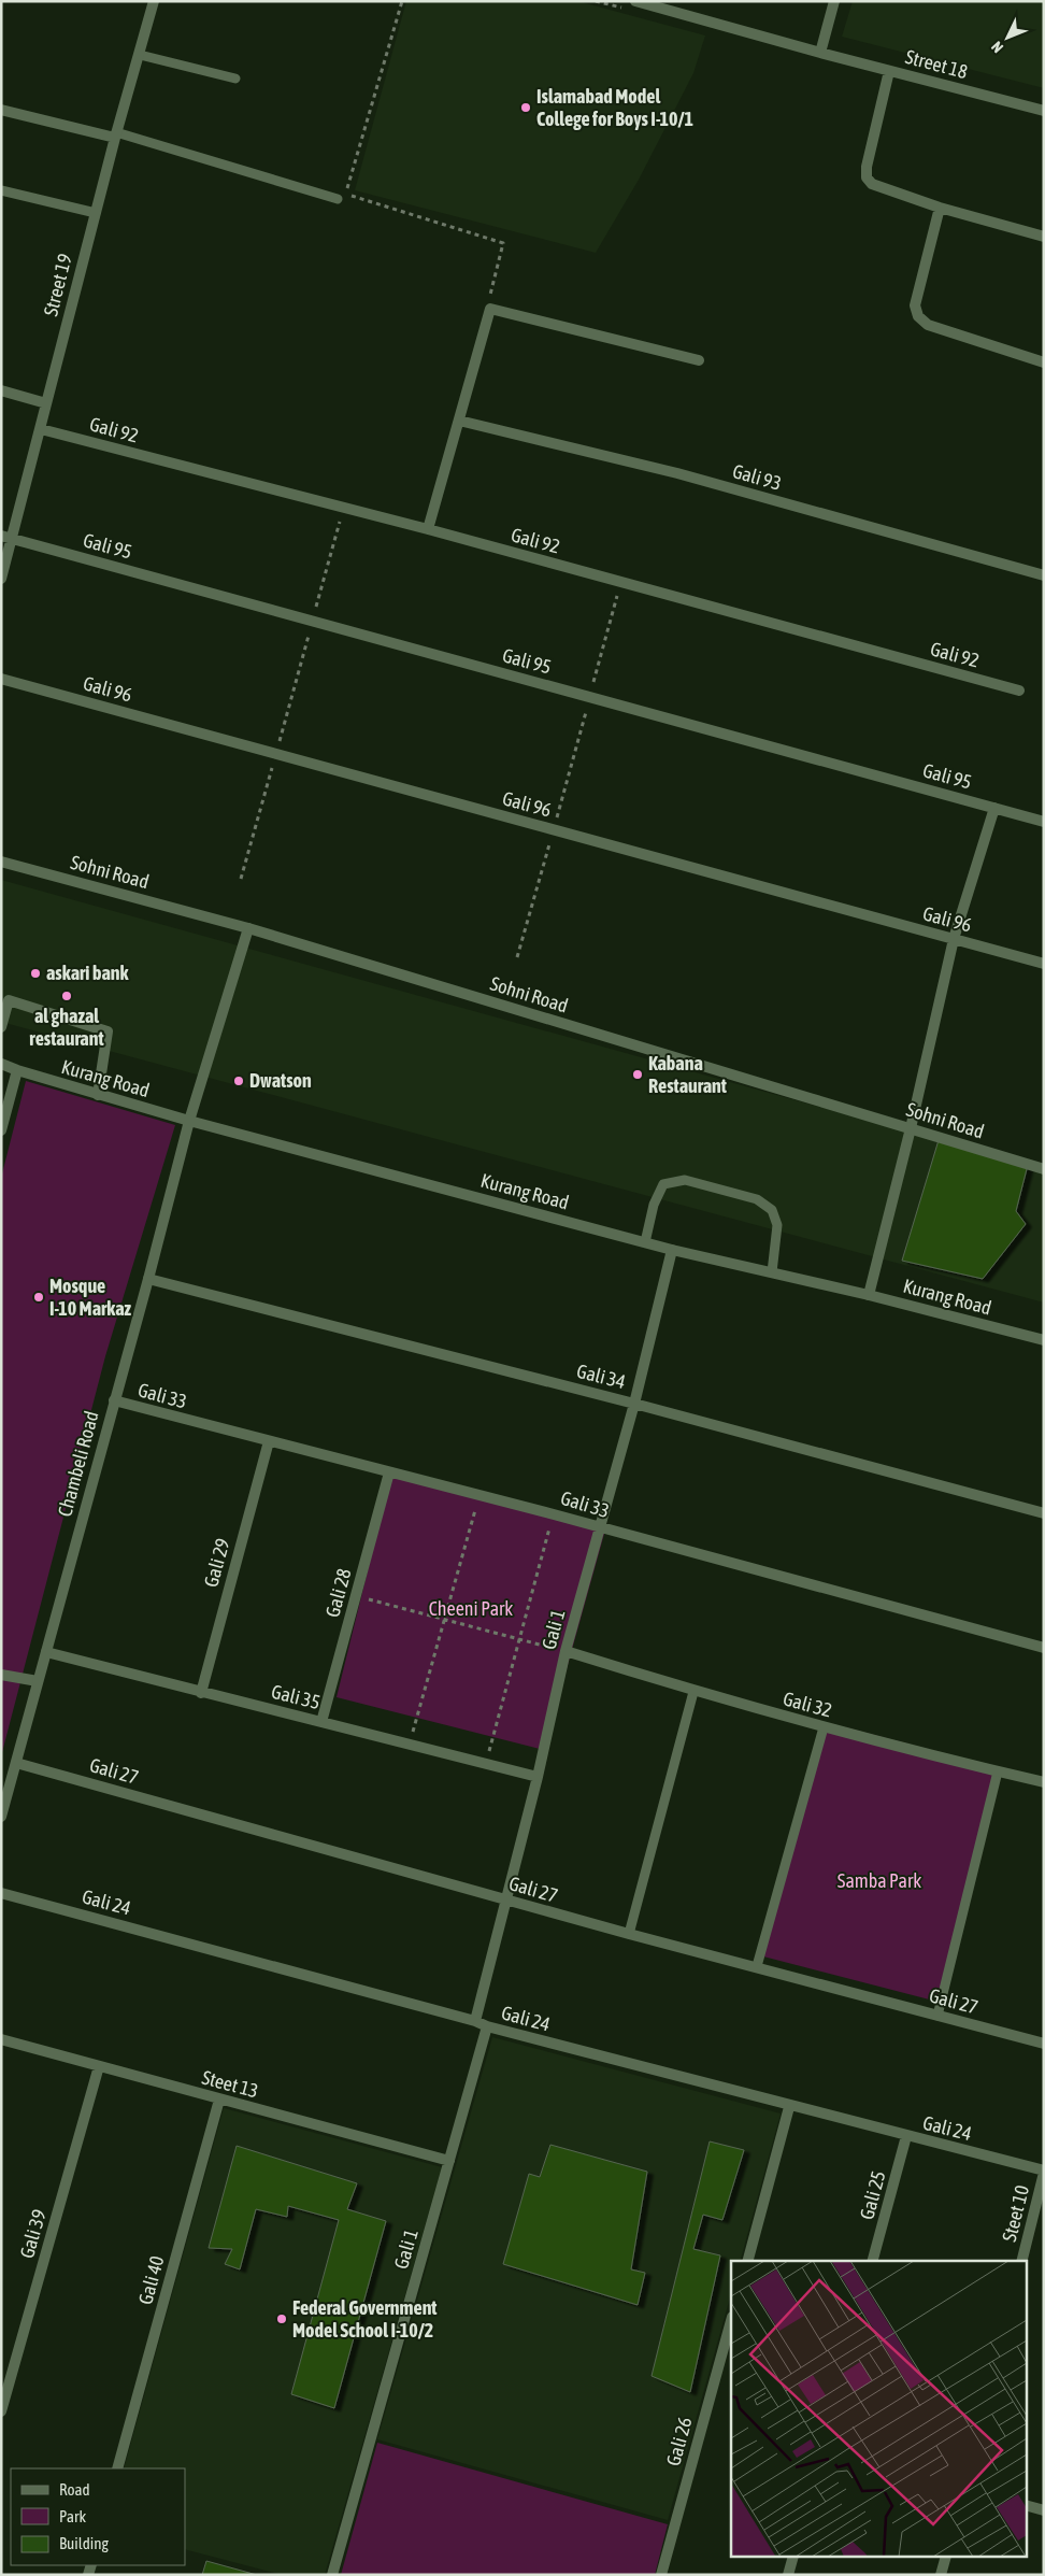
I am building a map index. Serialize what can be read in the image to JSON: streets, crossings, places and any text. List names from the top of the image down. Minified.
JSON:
{"streets":{"street":["Street 18","Street 19","Gali 92","Gali 93","Gali 95","Gali 96","Sohni Road","Kurang Road","Gali 34","Gali 33","Chambeli Road","Gali 29","Gali 28","Gali 1","Gali 35","Gali 32","Gali 27","Gali 24","Steet 13","Gali 25","Steet 10","Gali 39","Gali 40","Gali 26"]},"crossings":[["Street 19","Gali 92"],["Street 19","Gali 95"],["Sohni Road","Chambeli Road"],["Kurang Road","Chambeli Road"],["Kurang Road","Gali 1"],["Gali 34","Chambeli Road"],["Gali 34","Gali 1"],["Gali 33","Chambeli Road"],["Gali 33","Gali 29"],["Gali 33","Gali 28"],["Gali 33","Gali 1"],["Chambeli Road","Gali 35"],["Chambeli Road","Gali 27"],["Gali 29","Gali 35"],["Gali 28","Gali 35"],["Gali 1","Gali 35"],["Gali 1","Gali 32"],["Gali 1","Gali 27"],["Gali 1","Gali 24"],["Gali 1","Steet 13"],["Gali 24","Gali 25"],["Gali 24","Steet 10"],["Steet 13","Gali 39"],["Steet 13","Gali 40"]],"parks":["Cheeni Park","Samba Park"],"places":["Islamabad Model College for Boys I-10/1","askari bank","al ghazal restaurant","Kabana Restaurant","Dwatson","Mosque I-10 Markaz","Federal Government Model School I-10/2"],"legend":["Road","Park","Building"],"north":"bottom left"}
